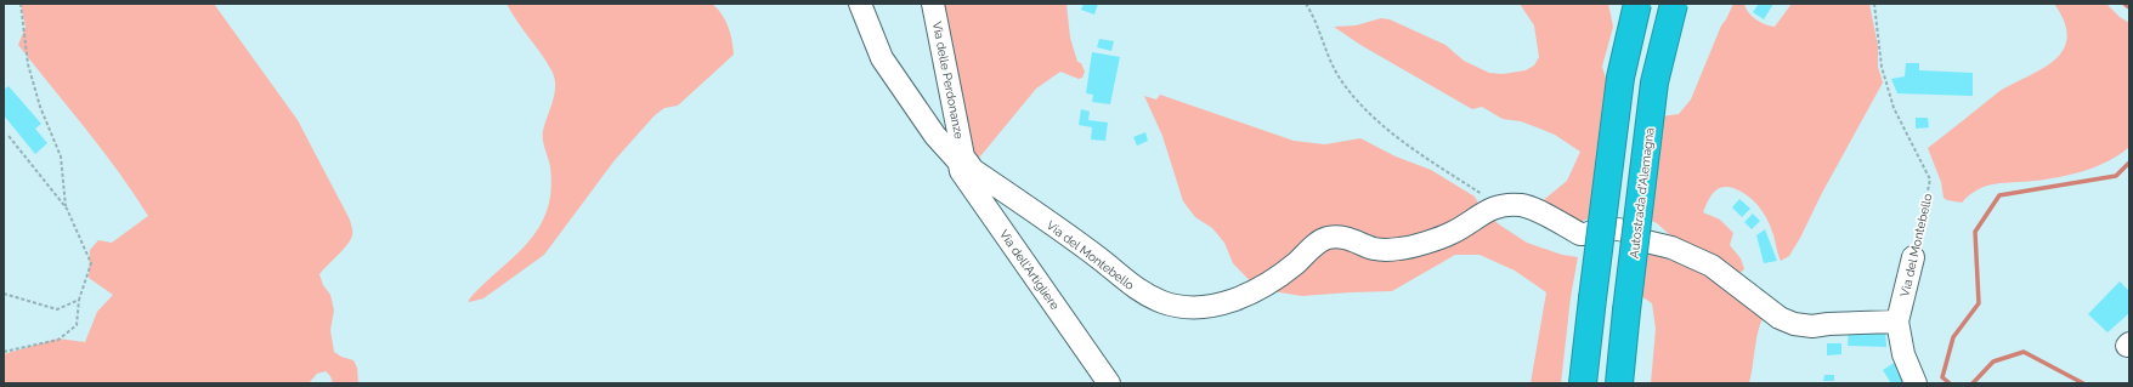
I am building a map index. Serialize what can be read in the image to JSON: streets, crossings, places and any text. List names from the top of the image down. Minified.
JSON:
{"streets":{"highway":["Autostrada d'Alemagna"],"street":["Via delle Perdonanze","Via del Montebello","Via dell'Artigliere"]},"crossings":[["Via delle Perdonanze","Via del Montebello"],["Via delle Perdonanze","Via dell'Artigliere"],["Via del Montebello","Via dell'Artigliere"]]}
